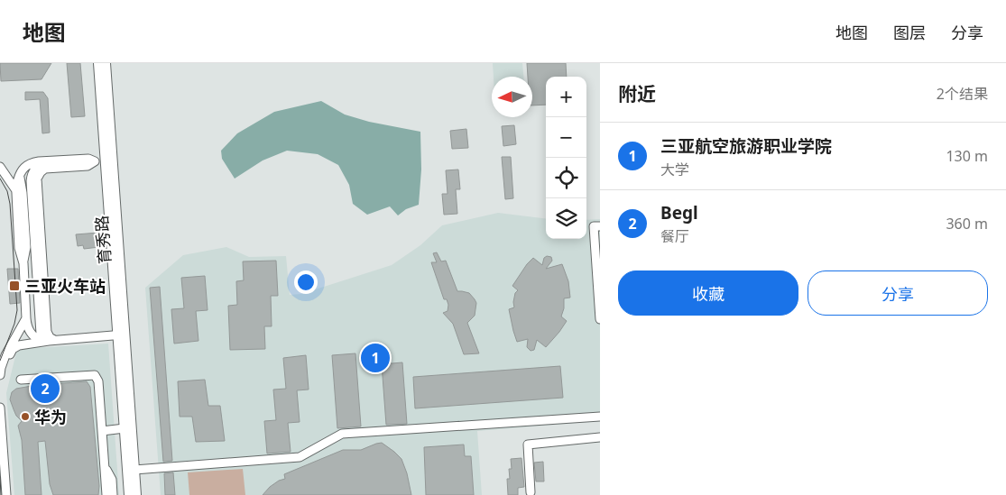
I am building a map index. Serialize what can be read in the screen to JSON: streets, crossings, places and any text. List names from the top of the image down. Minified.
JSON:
{"streets":{"main road":["育秀路"]},"places":{"transit":["三亚火车站"],"other":["华为"]},"north":"left","page":{"header":"地图","nav":["地图","图层","分享"],"heading":["附近","2个结果"],"map_buttons":["+","−"],"list":[{"mark":"1","name":"三亚航空旅游职业学院","note":"大学","value":"130 m"},{"mark":"2","name":"Begl","note":"餐厅","value":"360 m"}],"buttons":["收藏","分享"],"pins":["1","2"]}}
